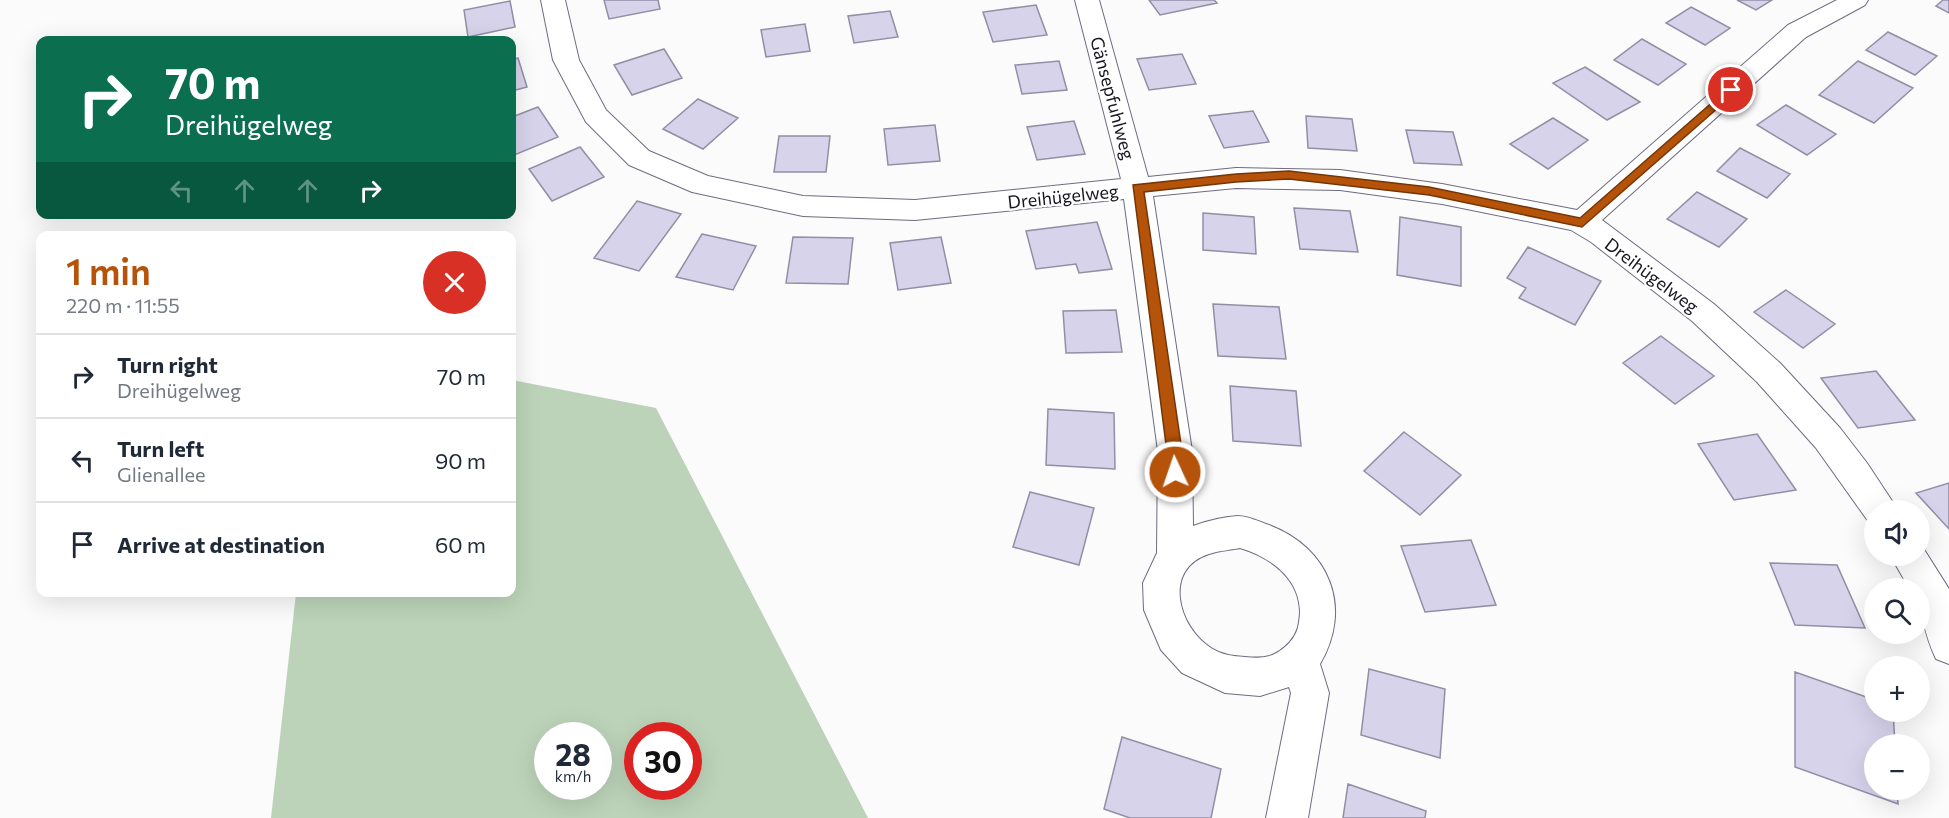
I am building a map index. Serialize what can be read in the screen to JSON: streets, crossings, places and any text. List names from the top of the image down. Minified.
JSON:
{"streets":{"street":["Gänsepfuhlweg","Dreihügelweg"]},"crossings":[["Gänsepfuhlweg","Dreihügelweg"]],"page":{"turn":["70 m","Dreihügelweg"],"heading":["1 min","220 m · 11:55"],"list":[{"name":"Turn right","note":"Dreihügelweg","value":"70 m"},{"name":"Turn left","note":"Glienallee","value":"90 m"},{"name":"Arrive at destination","value":"60 m"}],"map_buttons":["+","−"],"speed":"28 km/h","limit":"30"}}
